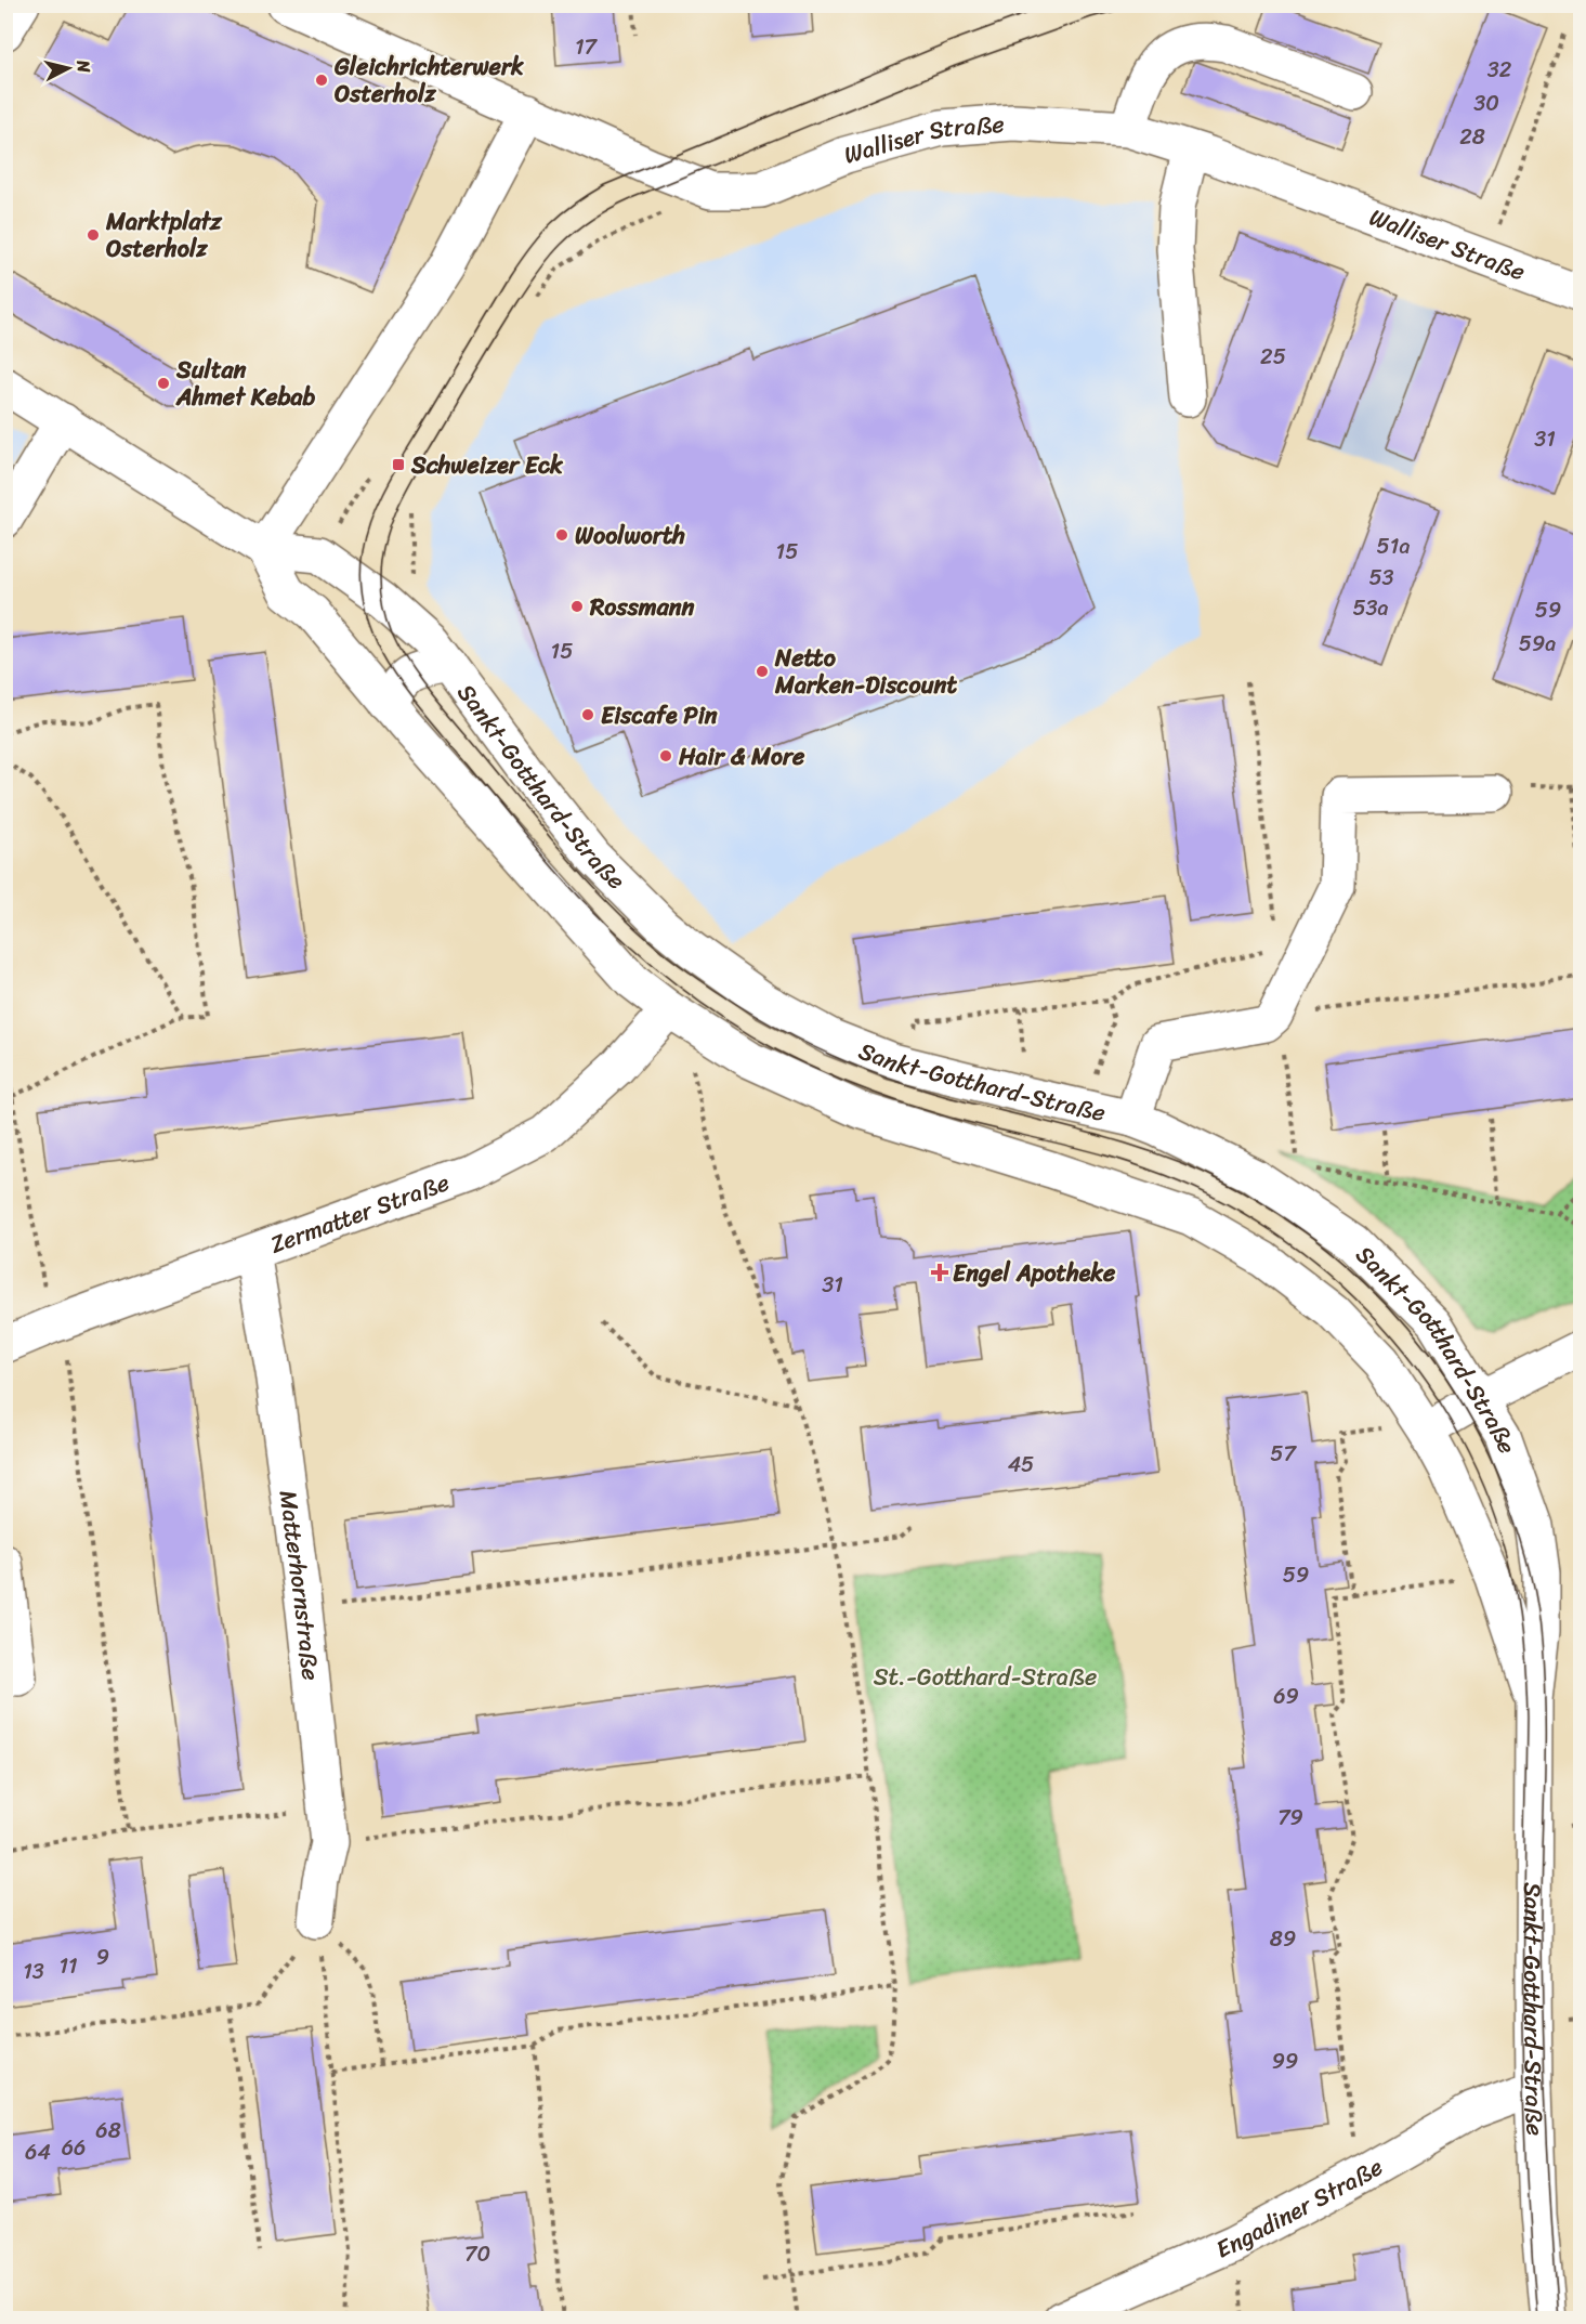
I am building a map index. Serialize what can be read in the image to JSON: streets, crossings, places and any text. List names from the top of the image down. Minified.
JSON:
{"streets":{"street":["Walliser Straße","Sankt-Gotthard-Straße","Zermatter Straße","Matterhornstraße","Engadiner Straße"]},"crossings":[["Sankt-Gotthard-Straße","Zermatter Straße"],["Sankt-Gotthard-Straße","Engadiner Straße"],["Zermatter Straße","Matterhornstraße"]],"parks":["St.-Gotthard-Straße"],"places":{"other":["Gleichrichterwerk Osterholz","Marktplatz Osterholz","Sultan Ahmet Kebab","Woolworth","Rossmann","Netto Marken-Discount","Eiscafe Pin","Hair & More"],"transit":["Schweizer Eck"],"health":["Engel Apotheke"]},"house_numbers":["17","32","30","28","25","31","51a","15","53","53a","59","59a","15","31","57","45","59","69","79","89","9","11","13","99","68","66","64","70"],"north":"right"}
